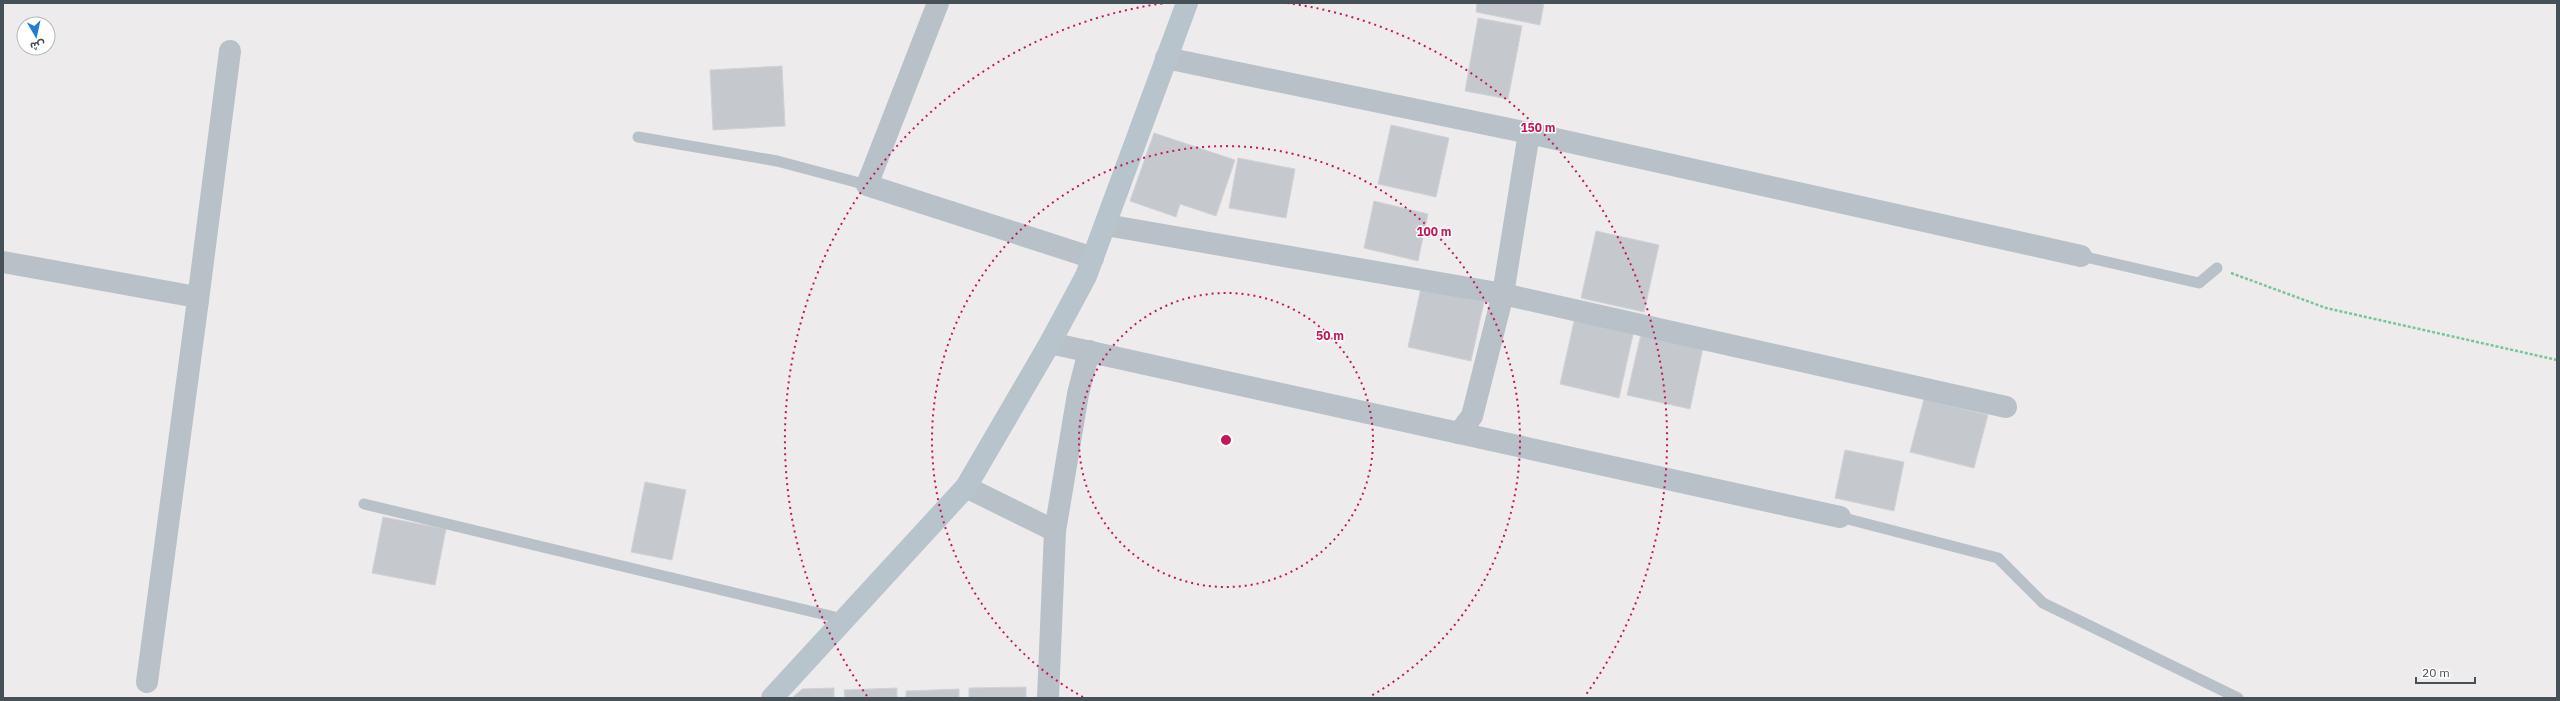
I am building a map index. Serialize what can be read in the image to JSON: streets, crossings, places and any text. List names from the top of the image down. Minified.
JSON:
{"scale_bar":"20 m","north":"bottom","rings":["150 m","100 m","50 m"]}
